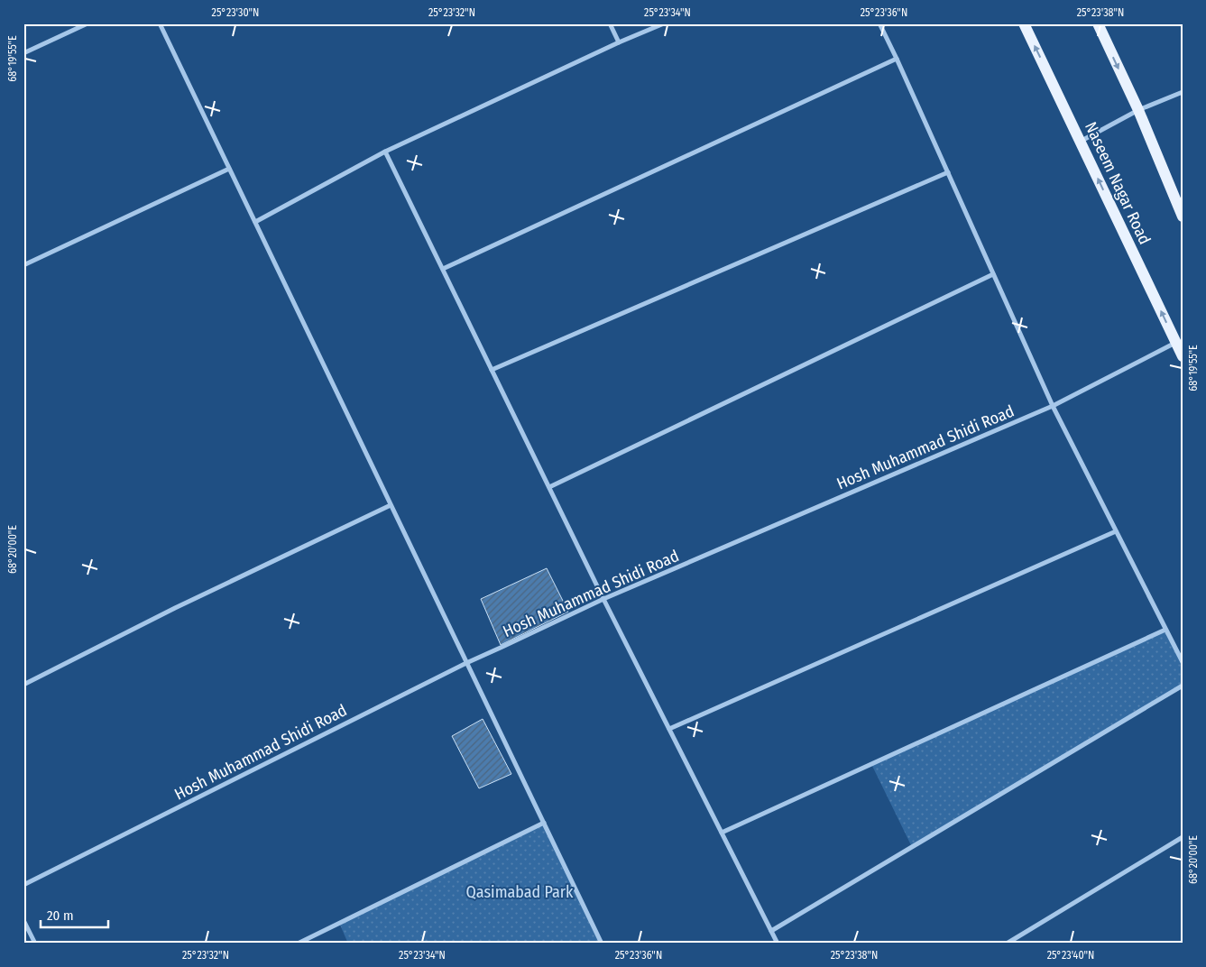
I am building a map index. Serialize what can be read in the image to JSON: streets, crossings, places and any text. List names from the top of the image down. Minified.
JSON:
{"streets":{"main road":["Naseem Nagar Road"],"street":["Hosh Muhammad Shidi Road"]},"crossings":[["Naseem Nagar Road","Hosh Muhammad Shidi Road"]],"parks":["Qasimabad Park"],"scale_bar":"20 m","coordinates":["25°23'30\"N","25°23'32\"N","25°23'34\"N","25°23'36\"N","25°23'38\"N","68°19'55\"E","68°20'00\"E","25°23'40\"N"]}
